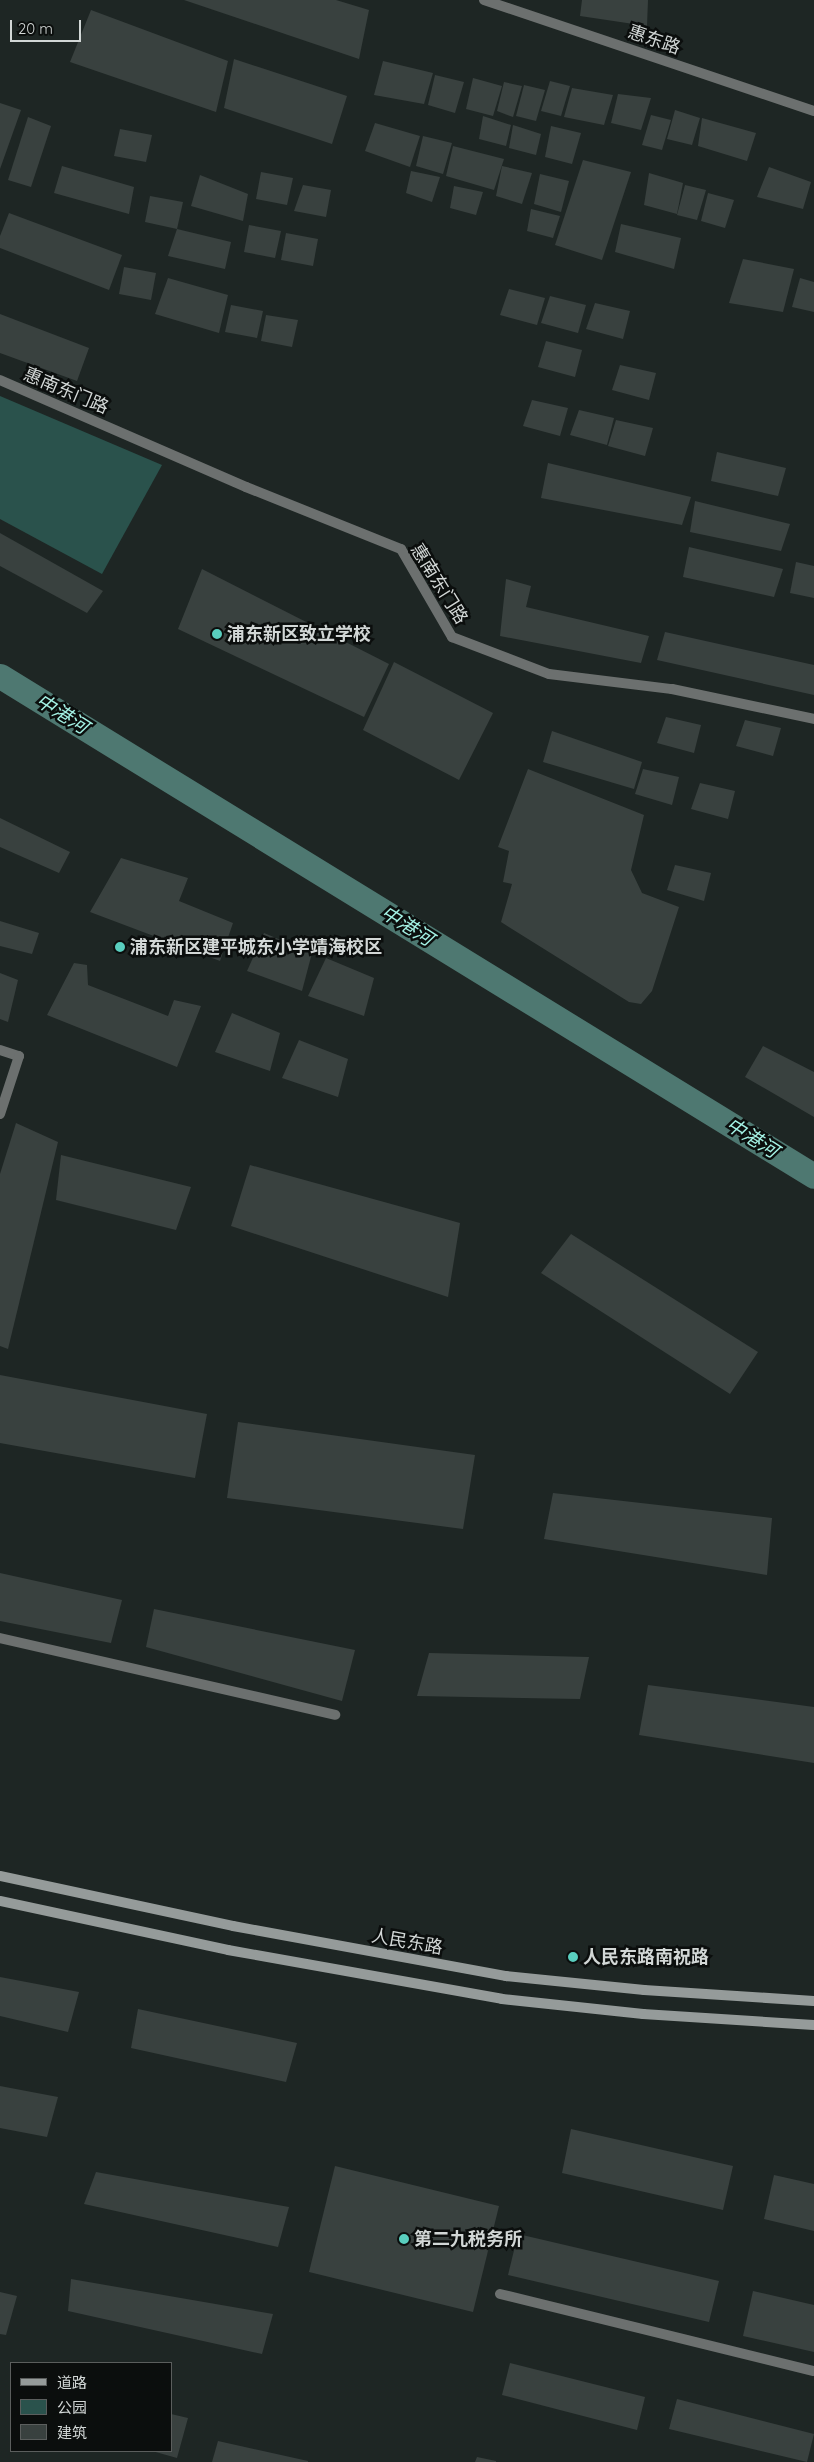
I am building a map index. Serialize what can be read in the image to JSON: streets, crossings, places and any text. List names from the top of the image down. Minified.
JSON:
{"streets":{"street":["惠东路","惠南东门路","人民东路"]},"water":["中港河"],"places":["浦东新区致立学校","浦东新区建平城东小学靖海校区","人民东路南祝路","第二九税务所"],"legend":["道路","公园","建筑"],"scale_bar":"20 m"}
